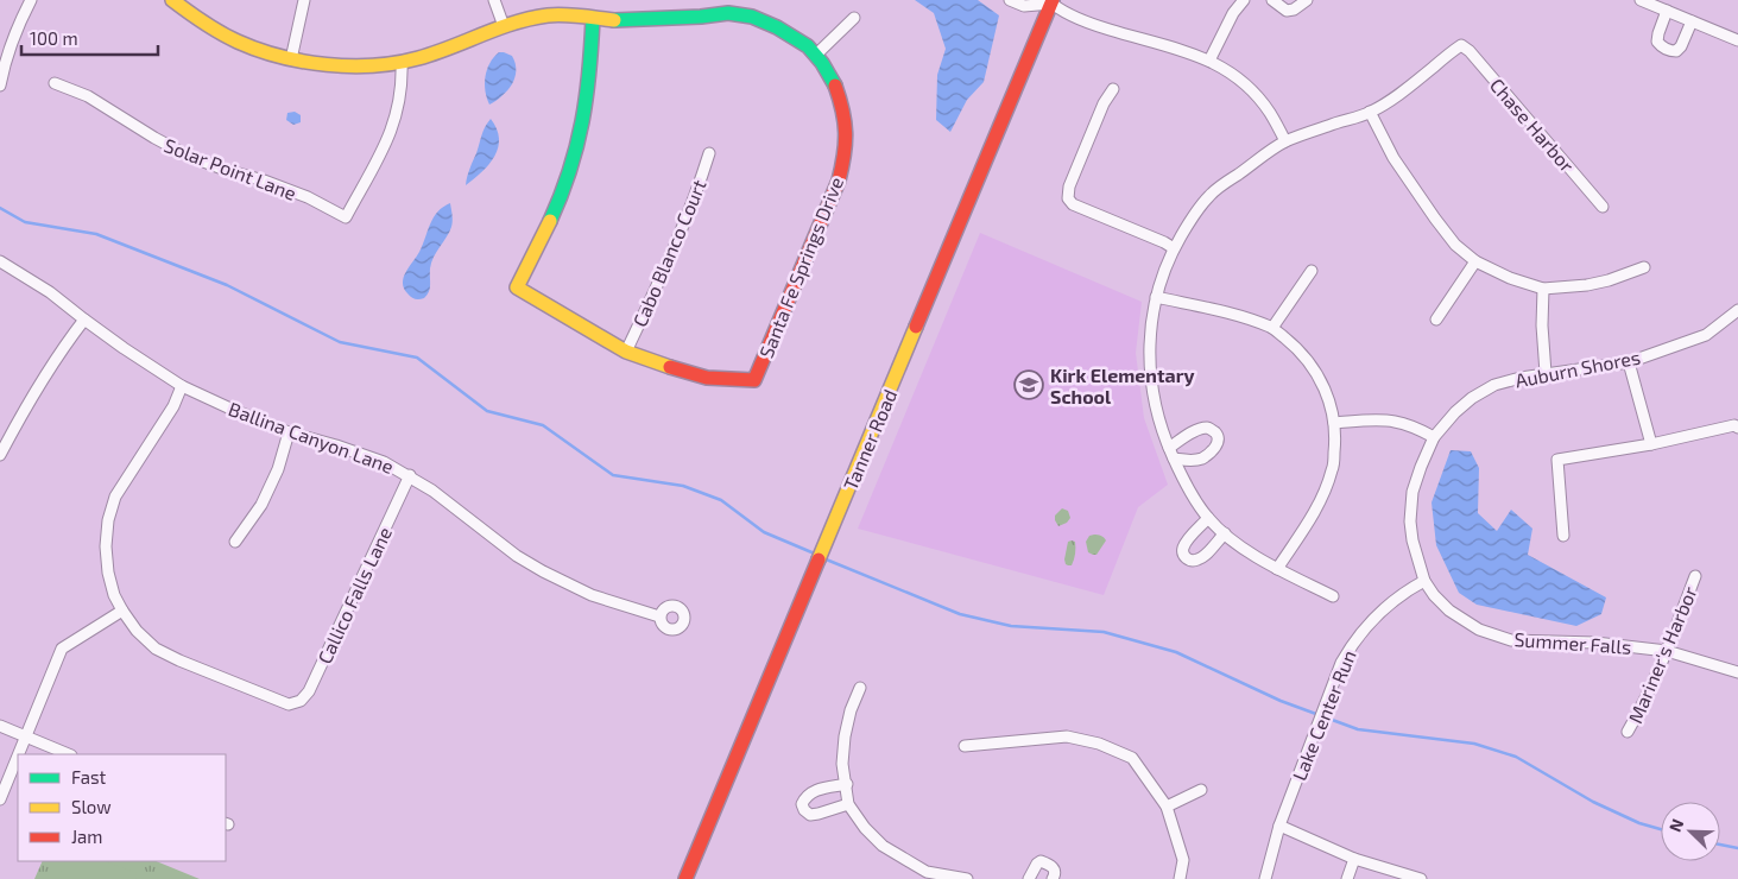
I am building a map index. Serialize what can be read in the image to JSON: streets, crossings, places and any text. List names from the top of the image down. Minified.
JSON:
{"streets":{"street":["Chase Harbor","Solar Point Lane","Cabo Blanco Court","Santa Fe Springs Drive","Auburn Shores","Ballina Canyon Lane","Tanner Road","Callico Falls Lane","Summer Falls","Mariner's Harbor","Lake Center Run"]},"crossings":[["Solar Point Lane","Santa Fe Springs Drive"],["Cabo Blanco Court","Santa Fe Springs Drive"],["Auburn Shores","Summer Falls"],["Auburn Shores","Lake Center Run"],["Ballina Canyon Lane","Callico Falls Lane"],["Summer Falls","Mariner's Harbor"],["Summer Falls","Lake Center Run"]],"places":{"school or university":["Kirk Elementary School"]},"legend":["Fast","Slow","Jam"],"scale_bar":"100 m","north":"top left"}
